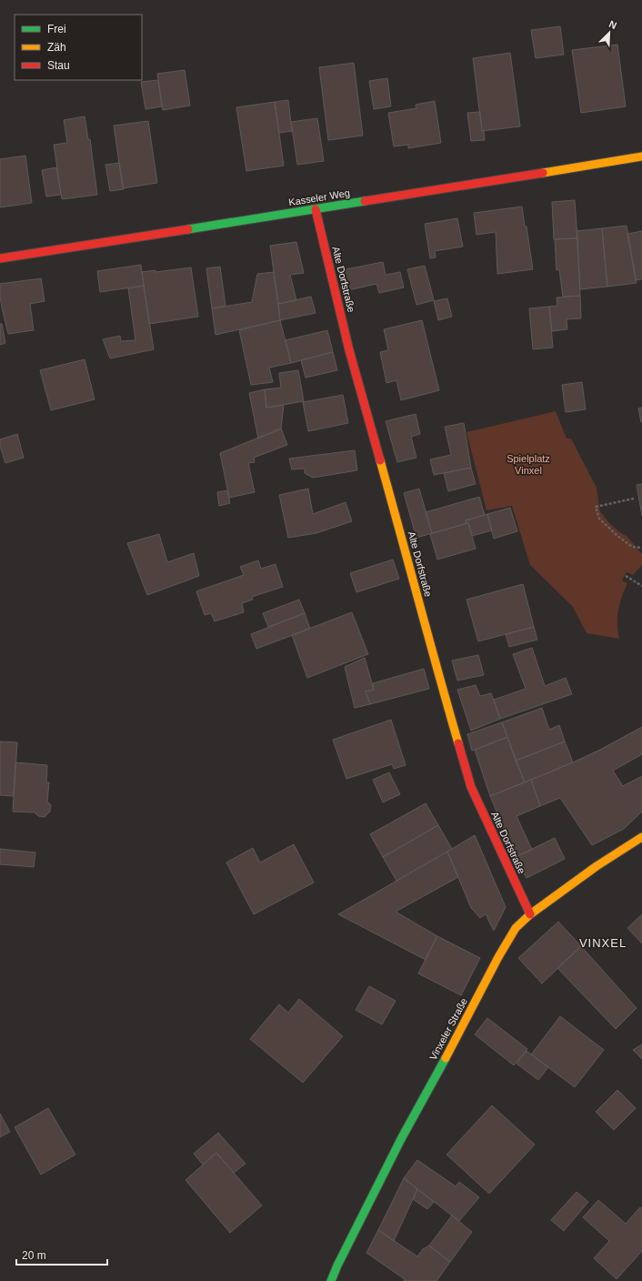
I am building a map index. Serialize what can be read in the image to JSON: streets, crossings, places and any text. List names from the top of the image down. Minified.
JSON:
{"streets":{"street":["Kasseler Weg","Alte Dorfstraße","Vinxeler Straße"]},"crossings":[["Kasseler Weg","Alte Dorfstraße"],["Alte Dorfstraße","Vinxeler Straße"]],"districts":["VINXEL"],"parks":["Spielplatz Vinxel"],"legend":["Frei","Zäh","Stau"],"scale_bar":"20 m","north":"top right"}
